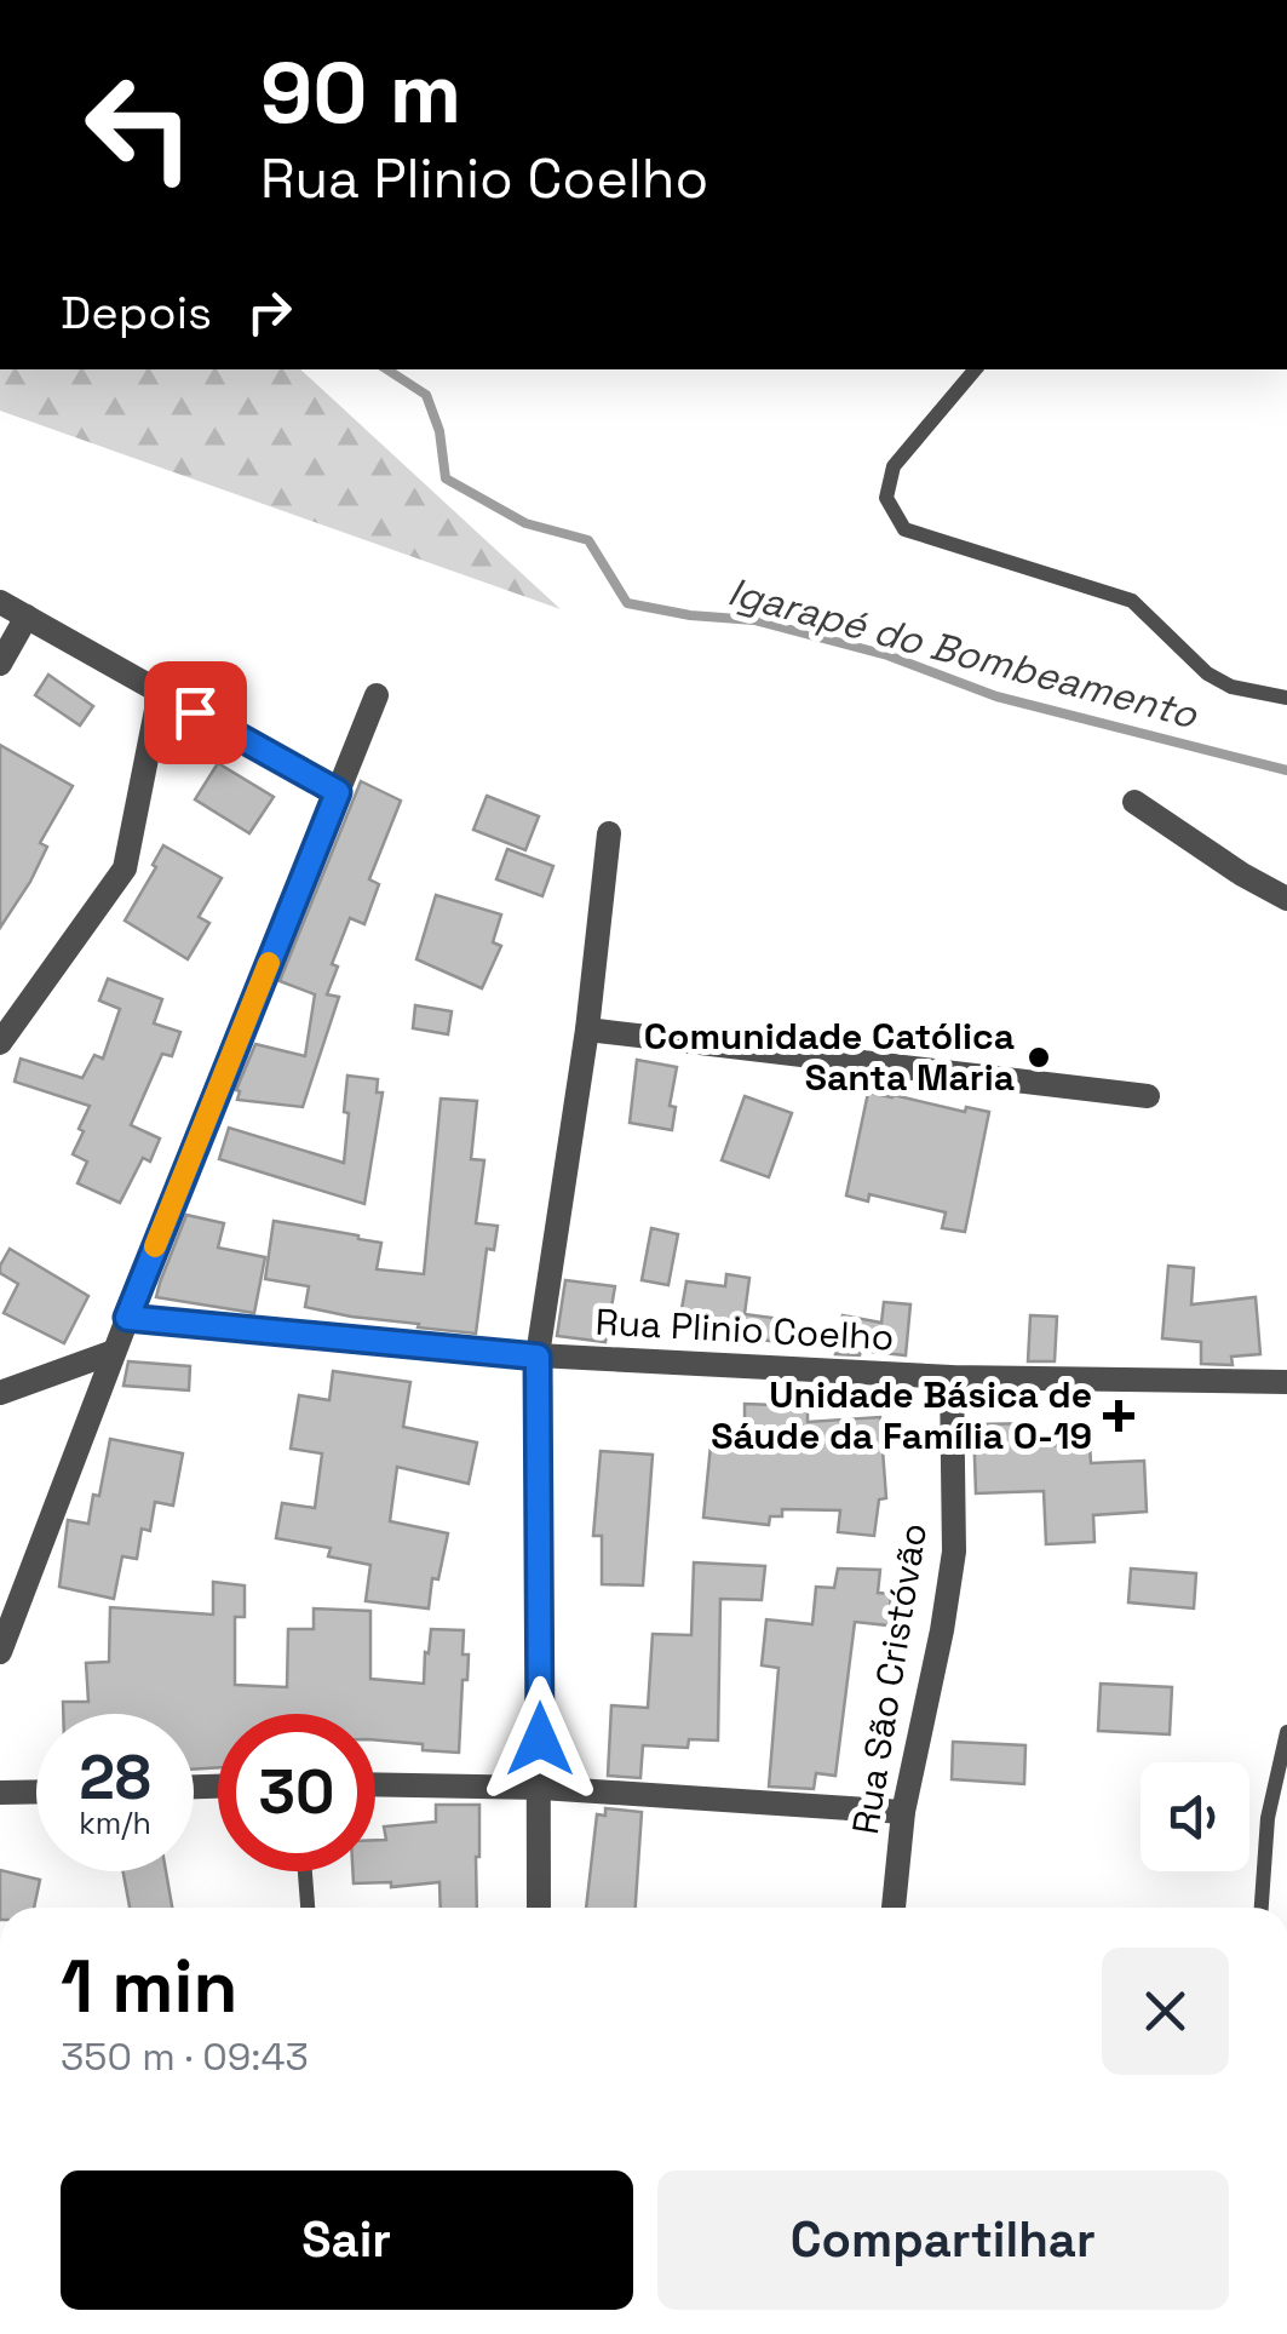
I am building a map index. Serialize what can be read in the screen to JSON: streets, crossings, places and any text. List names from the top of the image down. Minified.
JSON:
{"streets":{"street":["Rua Plinio Coelho","Rua São Cristóvão"]},"crossings":[["Rua Plinio Coelho","Rua São Cristóvão"]],"water":["Igarapé do Bombeamento"],"places":{"other":["Comunidade Católica Santa Maria"],"health":["Unidade Básica de Sáude da Família O-19"]},"page":{"turn":["90 m","Rua Plinio Coelho"],"then":"Depois","speed":"28 km/h","limit":"30","heading":["1 min","350 m · 09:43"],"buttons":["Sair","Compartilhar"]}}
